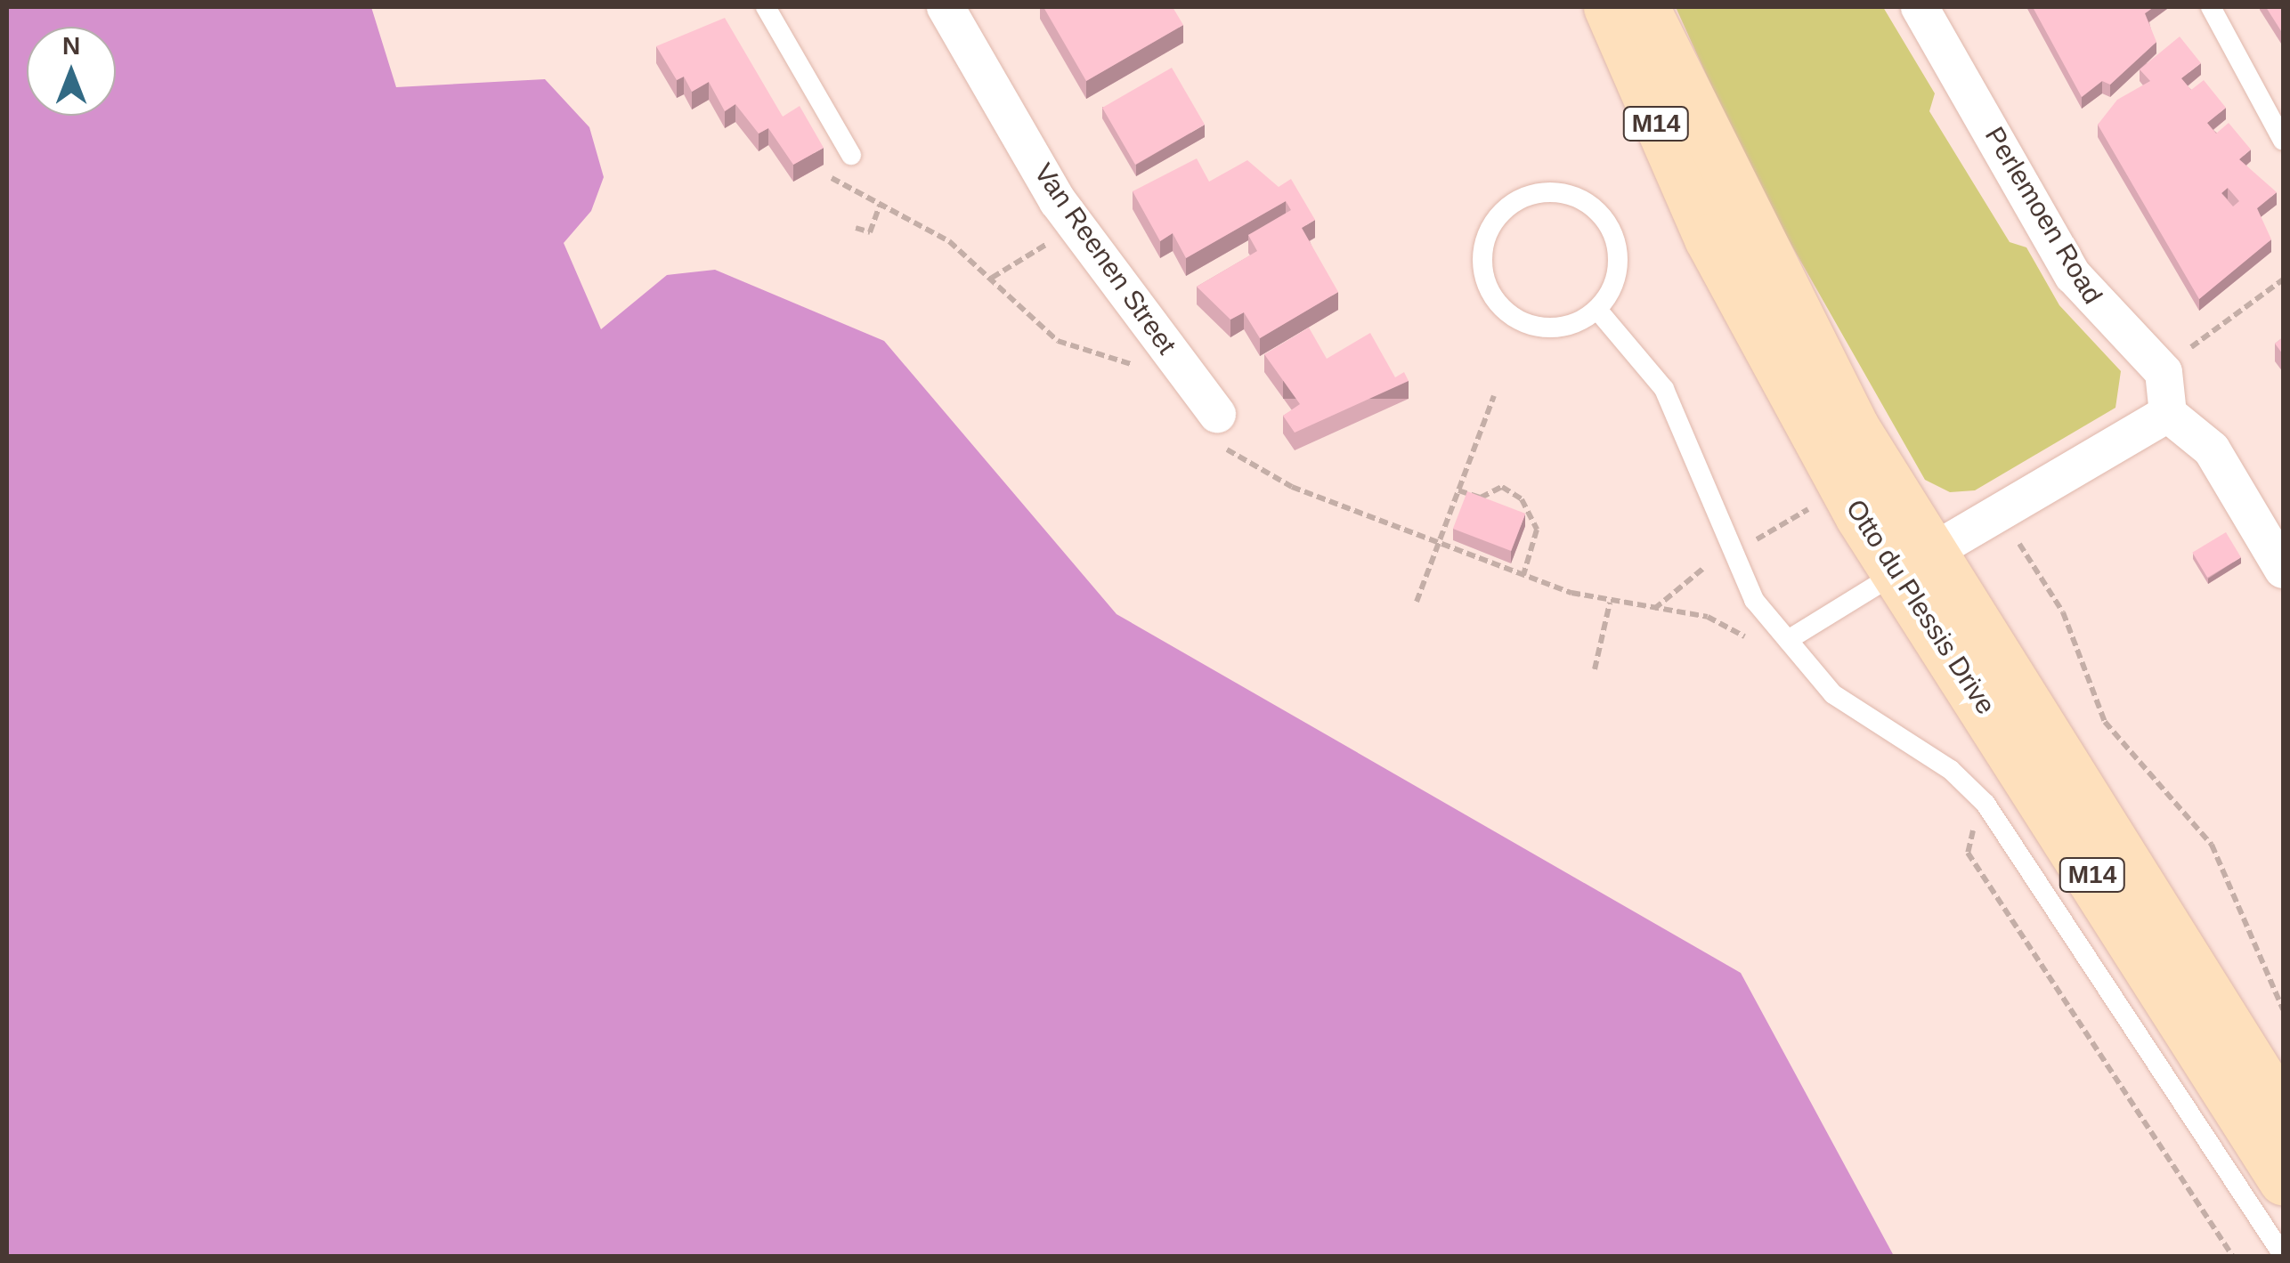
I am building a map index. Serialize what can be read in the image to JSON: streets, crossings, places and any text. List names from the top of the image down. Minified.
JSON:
{"streets":{"main road":["M14","Otto du Plessis Drive"],"street":["Perlemoen Road","Van Reenen Street"]},"north":"top"}
